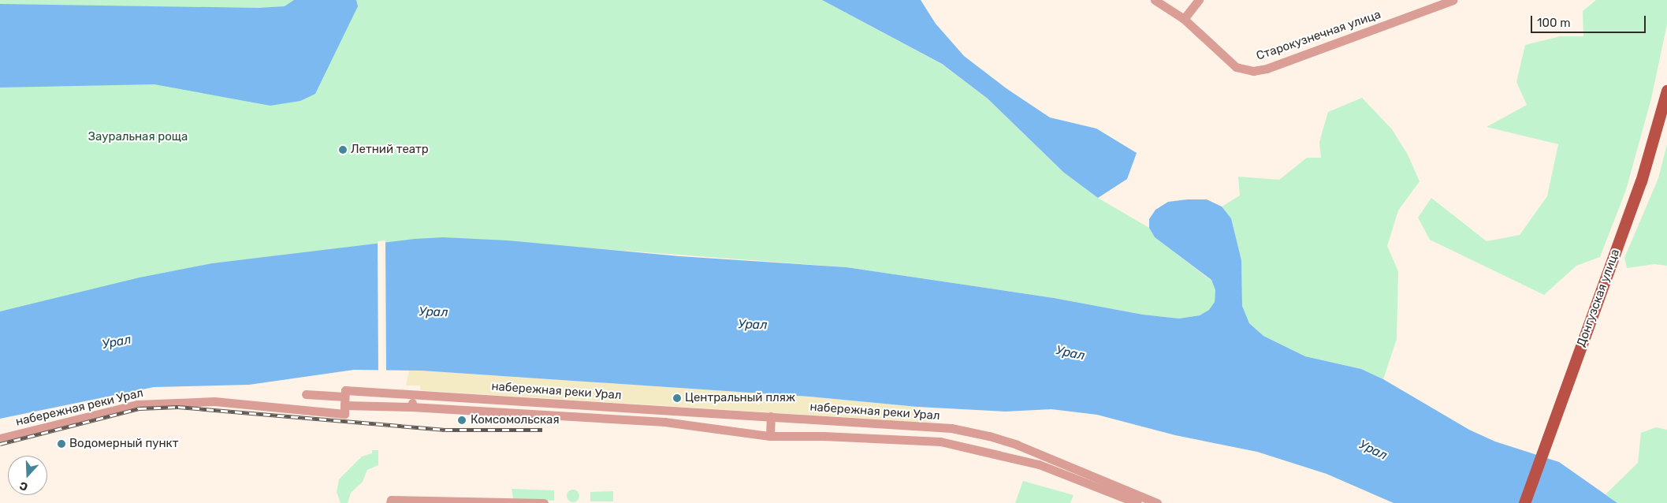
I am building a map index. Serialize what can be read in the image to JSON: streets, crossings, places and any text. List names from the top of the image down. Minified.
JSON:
{"streets":{"main road":["Донгузская улица"],"street":["Старокузнечная улица","набережная реки Урал"]},"water":["Урал"],"parks":["Зауральная роща"],"places":["Летний театр","Центральный пляж","Комсомольская","Водомерный пункт"],"scale_bar":"100 m","north":"bottom"}
